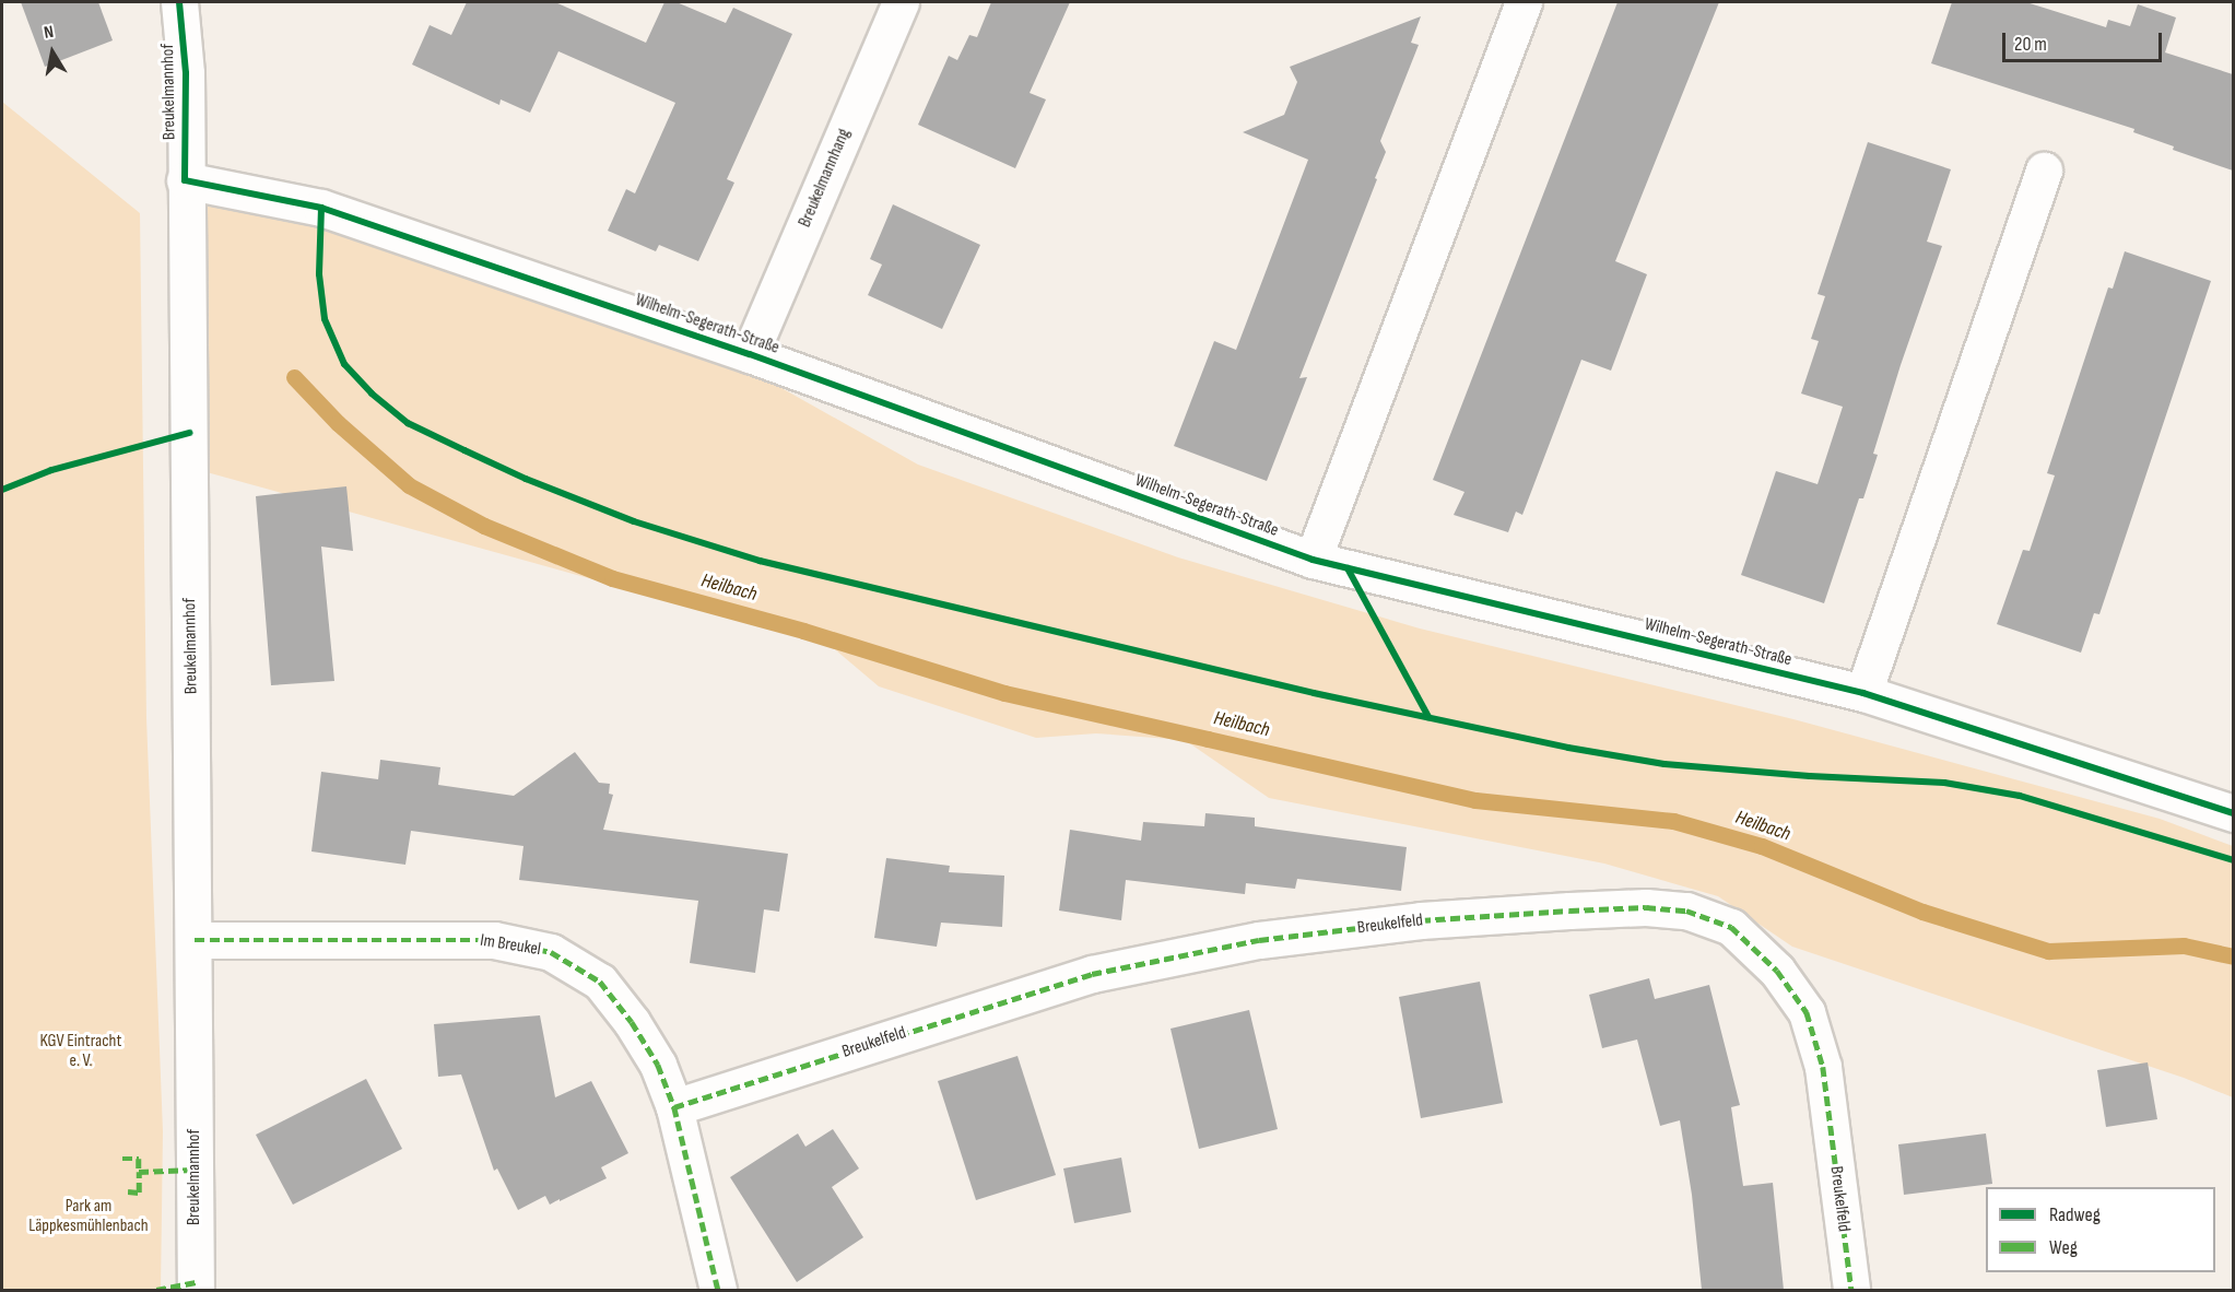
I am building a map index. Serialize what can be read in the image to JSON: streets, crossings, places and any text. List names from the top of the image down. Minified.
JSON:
{"streets":{"street":["Breukelmannhof","Breukelmannhang","Wilhelm-Segerath-Straße","Breukelfeld","Im Breukel"]},"crossings":[["Breukelmannhof","Wilhelm-Segerath-Straße"],["Breukelmannhof","Im Breukel"],["Breukelmannhang","Wilhelm-Segerath-Straße"],["Breukelfeld","Im Breukel"]],"water":["Heilbach"],"parks":["KGV Eintracht e. V.","Park am Läppkesmühlenbach"],"legend":["Radweg","Weg"],"scale_bar":"20 m","north":"top"}
